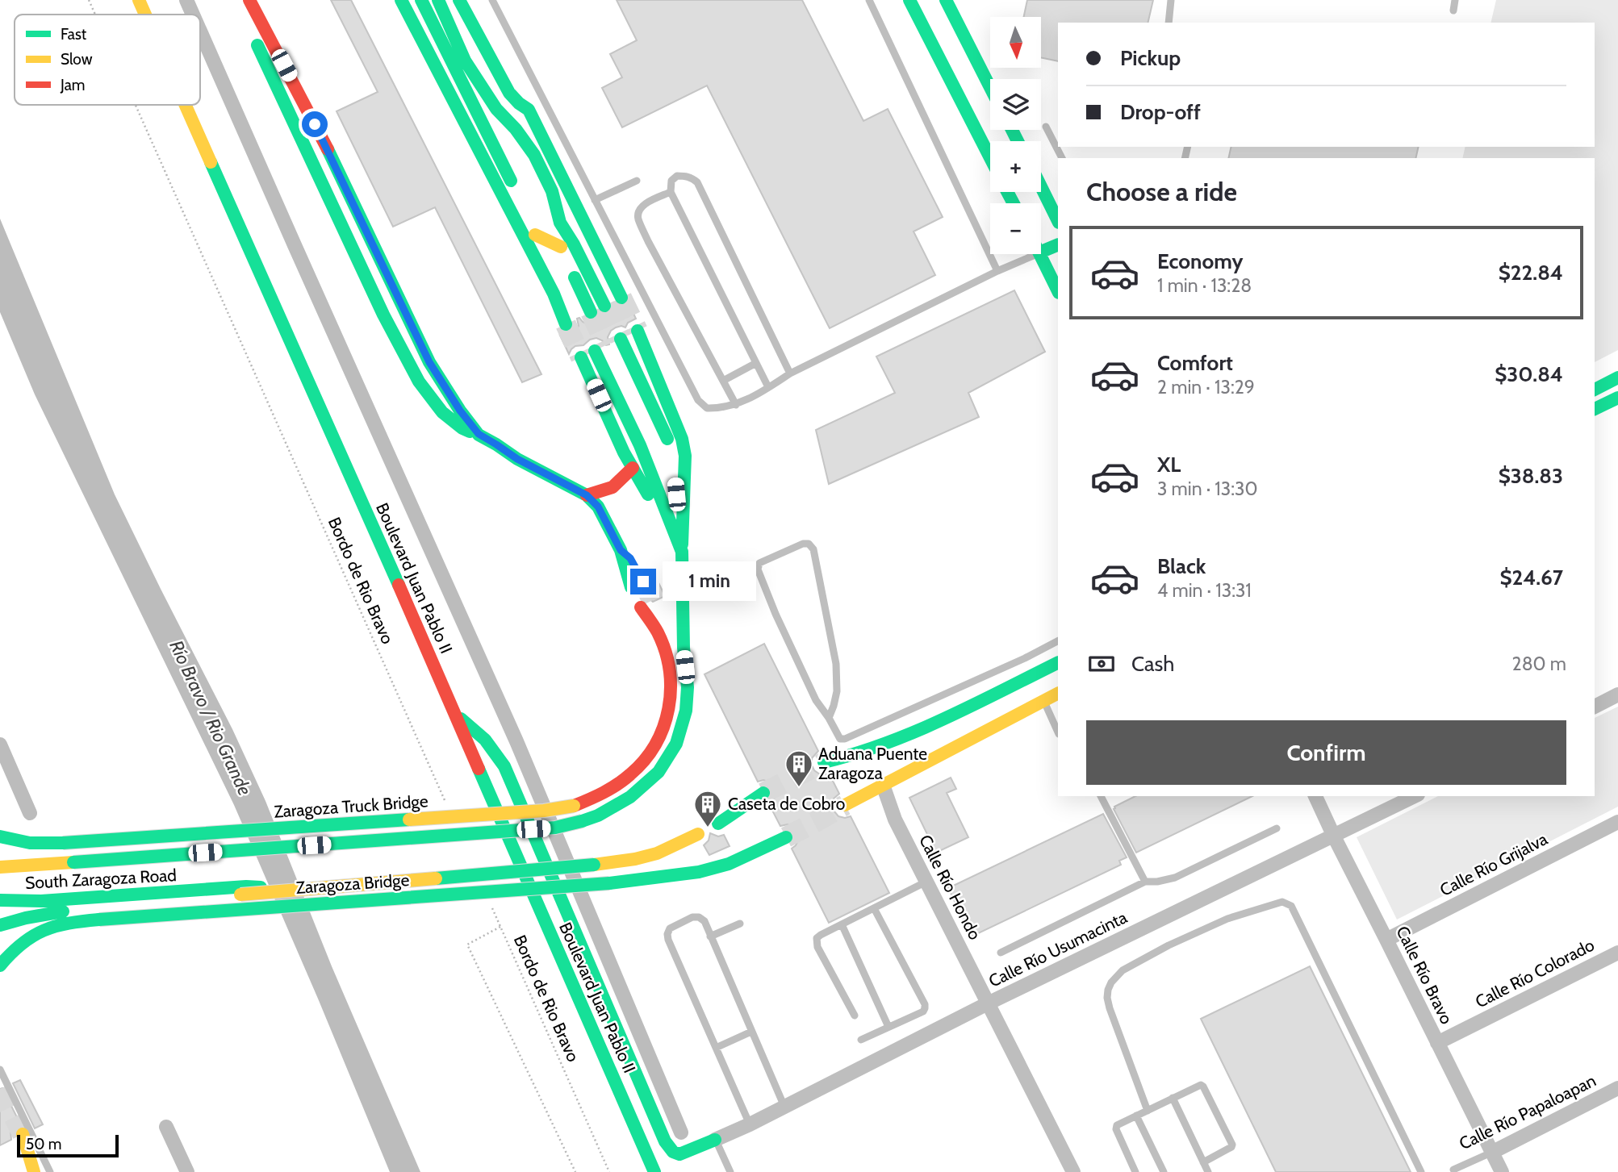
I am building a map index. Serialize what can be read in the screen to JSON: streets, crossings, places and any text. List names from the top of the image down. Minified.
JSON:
{"streets":{"main road":["Boulevard Juan Pablo II","Zaragoza Truck Bridge","South Zaragoza Road","Zaragoza Bridge"],"street":["Calle Río Grijalva","Calle Río Hondo","Calle Río Usumacinta","Calle Río Colorado","Calle Río Bravo","Calle Río Papaloapan"],"path":["Bordo de Rio Bravo"]},"crossings":[["Calle Río Grijalva","Calle Río Bravo"],["South Zaragoza Road","Zaragoza Bridge"],["Calle Río Hondo","Calle Río Usumacinta"],["Calle Río Usumacinta","Calle Río Bravo"],["Calle Río Colorado","Calle Río Bravo"],["Calle Río Bravo","Calle Río Papaloapan"]],"water":["Río Bravo / Rio Grande"],"places":{"building":["Aduana Puente Zaragoza","Caseta de Cobro"]},"legend":["Fast","Slow","Jam"],"scale_bar":"50 m","north":"bottom","page":{"map_buttons":["+","−"],"banner":["Pickup","Drop-off"],"heading":"Choose a ride","list":[{"name":"Economy","note":"1 min · 13:28","value":"$22.84"},{"name":"Comfort","note":"2 min · 13:29","value":"$30.84"},{"name":"XL","note":"3 min · 13:30","value":"$38.83"},{"name":"Black","note":"4 min · 13:31","value":"$24.67"}],"bubble":"1 min","pay":["Cash","280 m"],"buttons":"Confirm","scale":"50 m"}}
